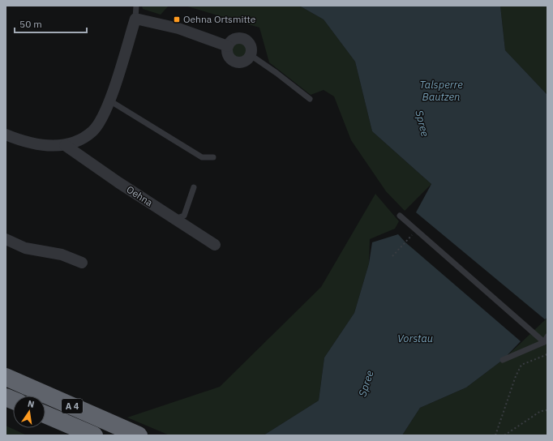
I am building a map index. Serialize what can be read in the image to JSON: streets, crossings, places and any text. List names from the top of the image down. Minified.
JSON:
{"streets":{"highway":["A 4"],"street":["Oehna"]},"water":["Talsperre Bautzen","Spree","Vorstau"],"places":{"transit":["Oehna Ortsmitte"]},"scale_bar":"50 m","north":"top"}
